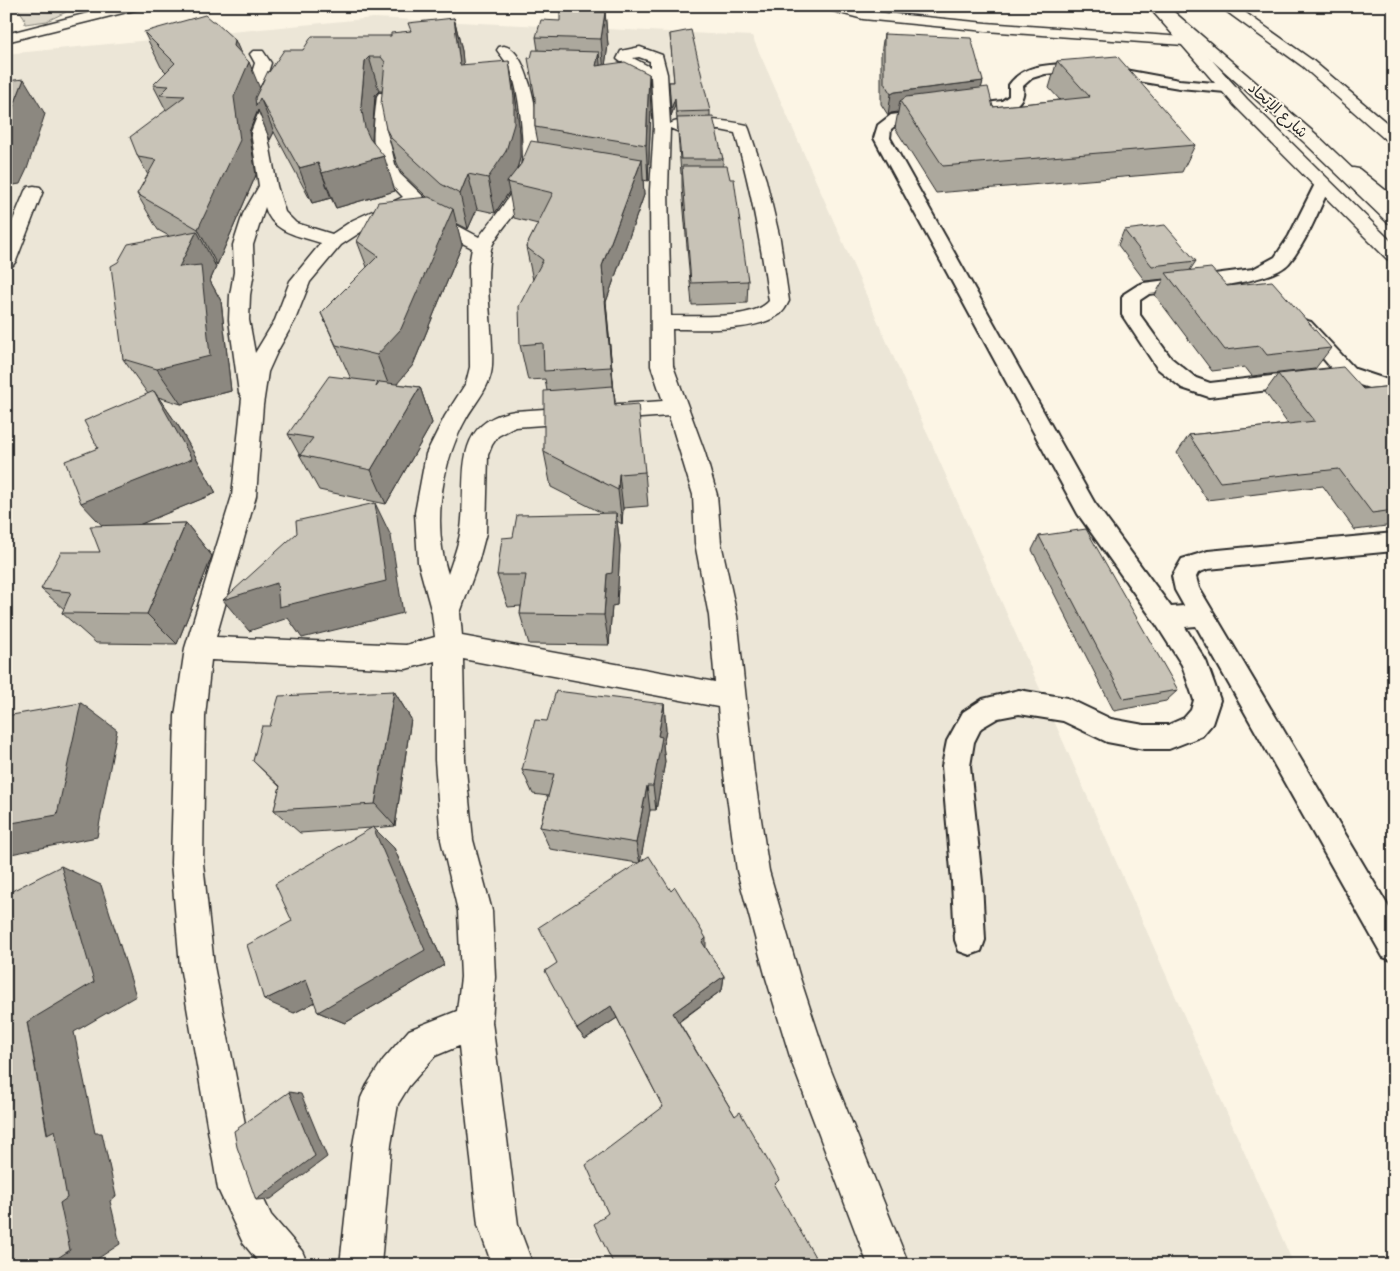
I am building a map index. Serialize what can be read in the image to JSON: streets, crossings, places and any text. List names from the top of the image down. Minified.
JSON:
{"streets":{"main road":["شارع الإتحاد"]}}
